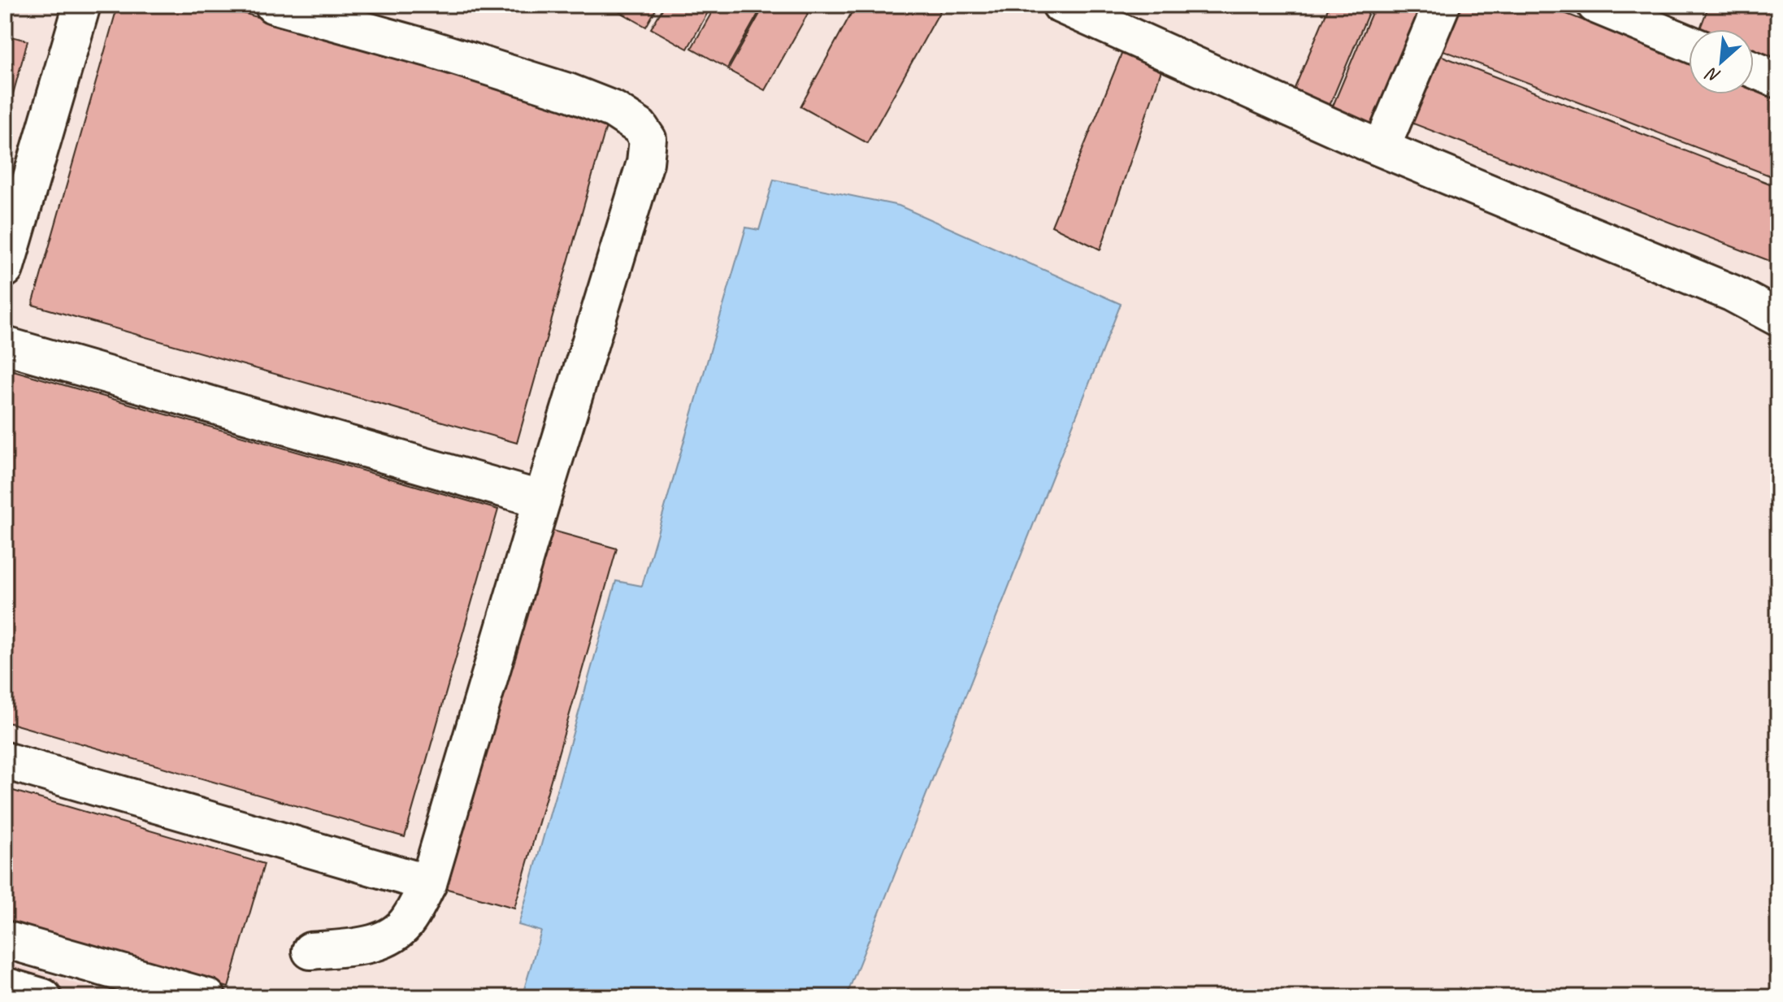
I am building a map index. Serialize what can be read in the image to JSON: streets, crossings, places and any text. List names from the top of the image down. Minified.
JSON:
{"north":"bottom left"}
